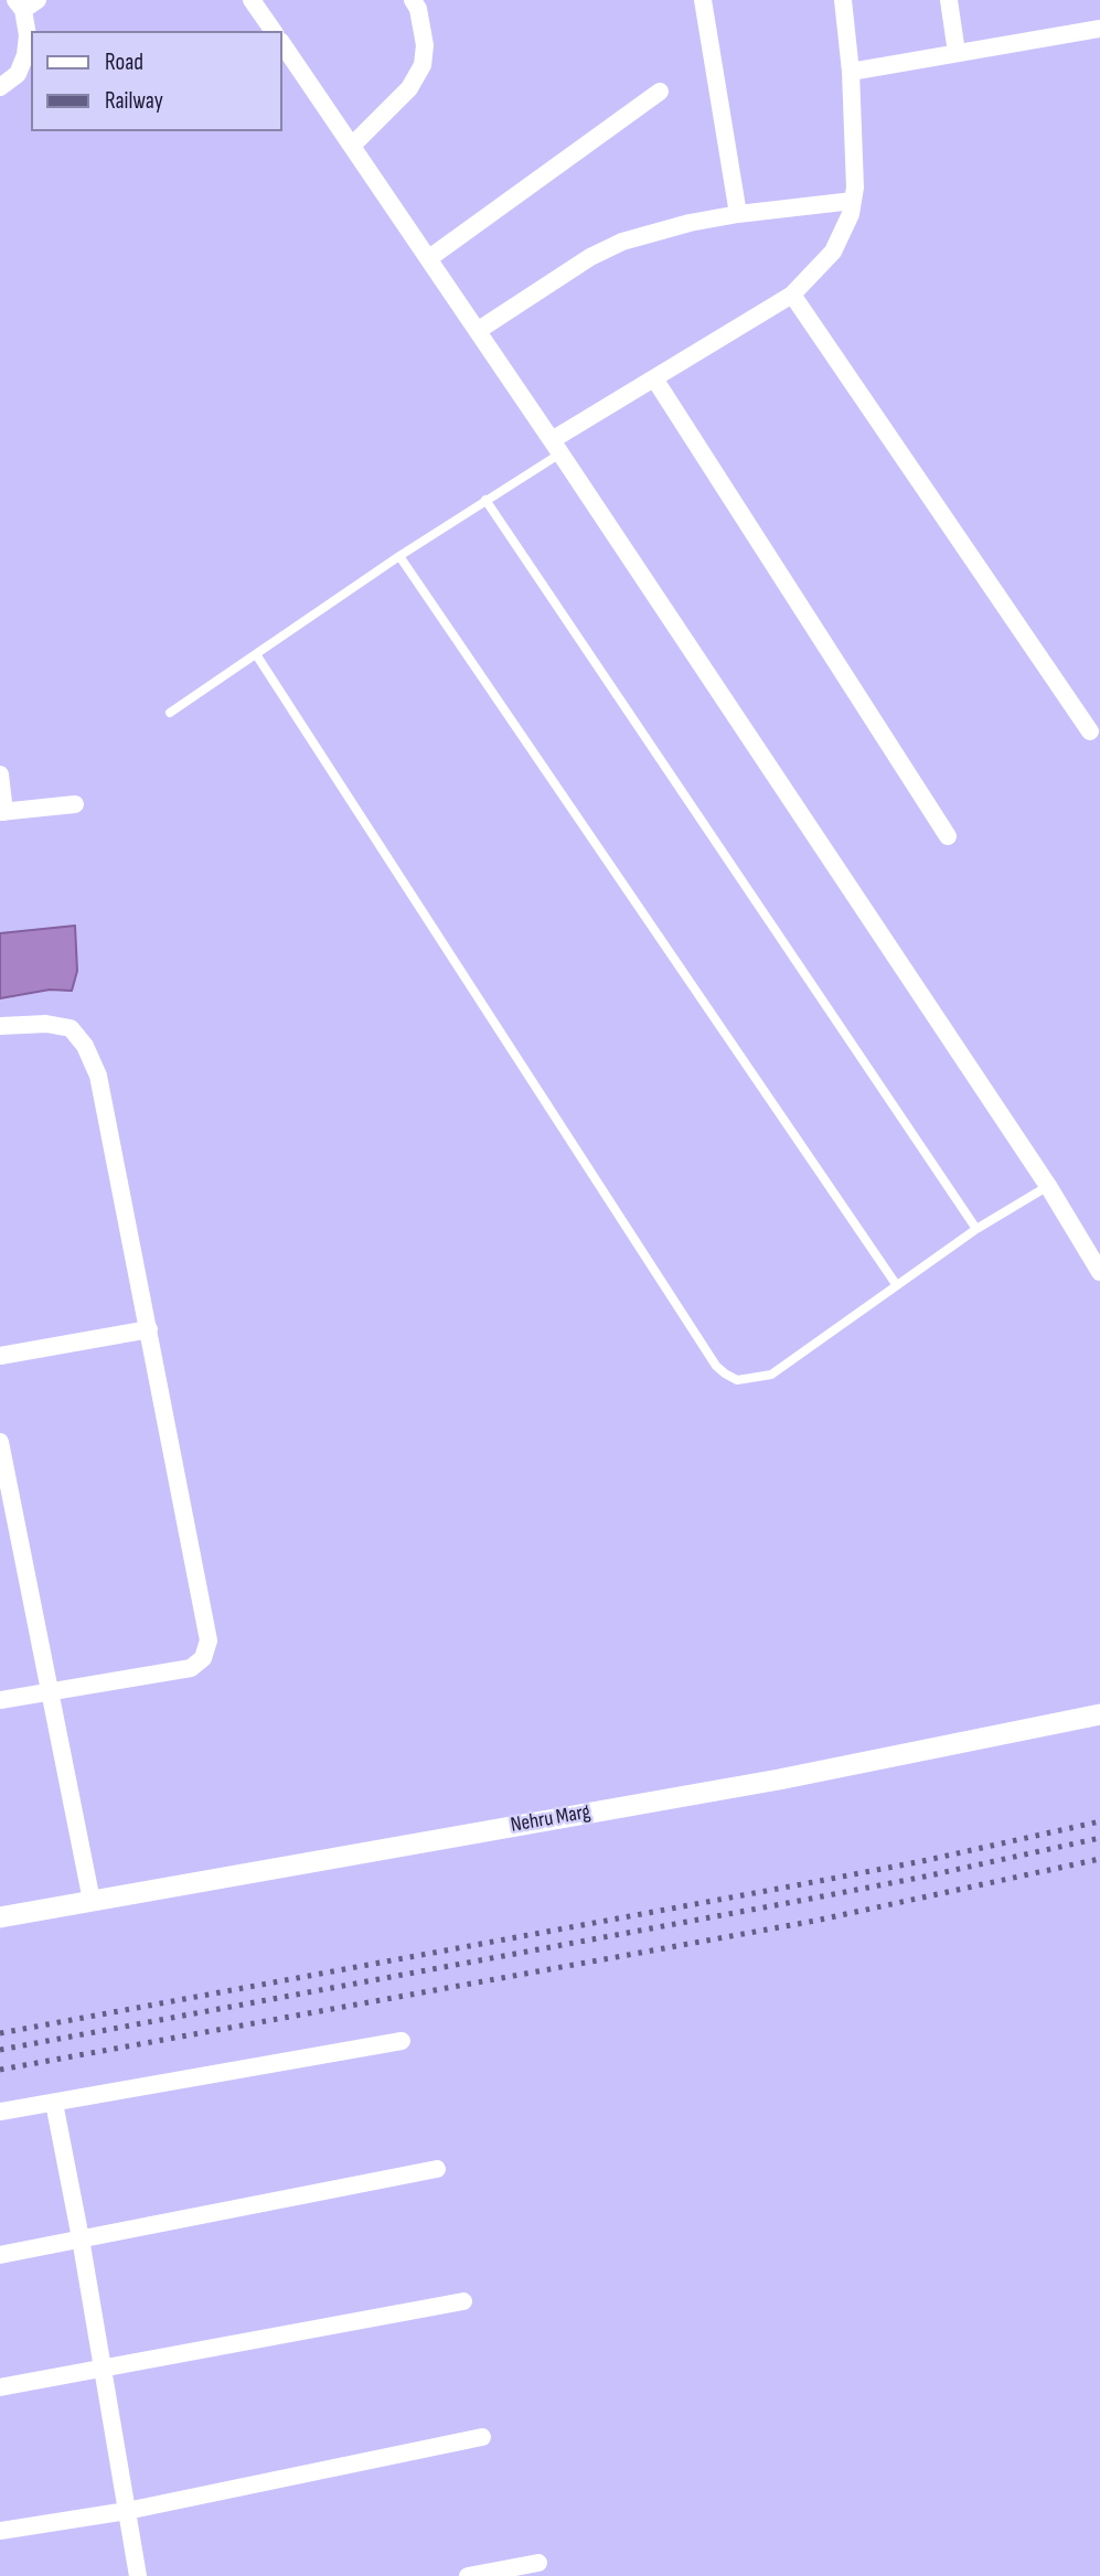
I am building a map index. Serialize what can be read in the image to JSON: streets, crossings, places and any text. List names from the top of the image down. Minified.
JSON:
{"streets":{"street":["Nehru Marg"]},"legend":["Road","Railway"]}
